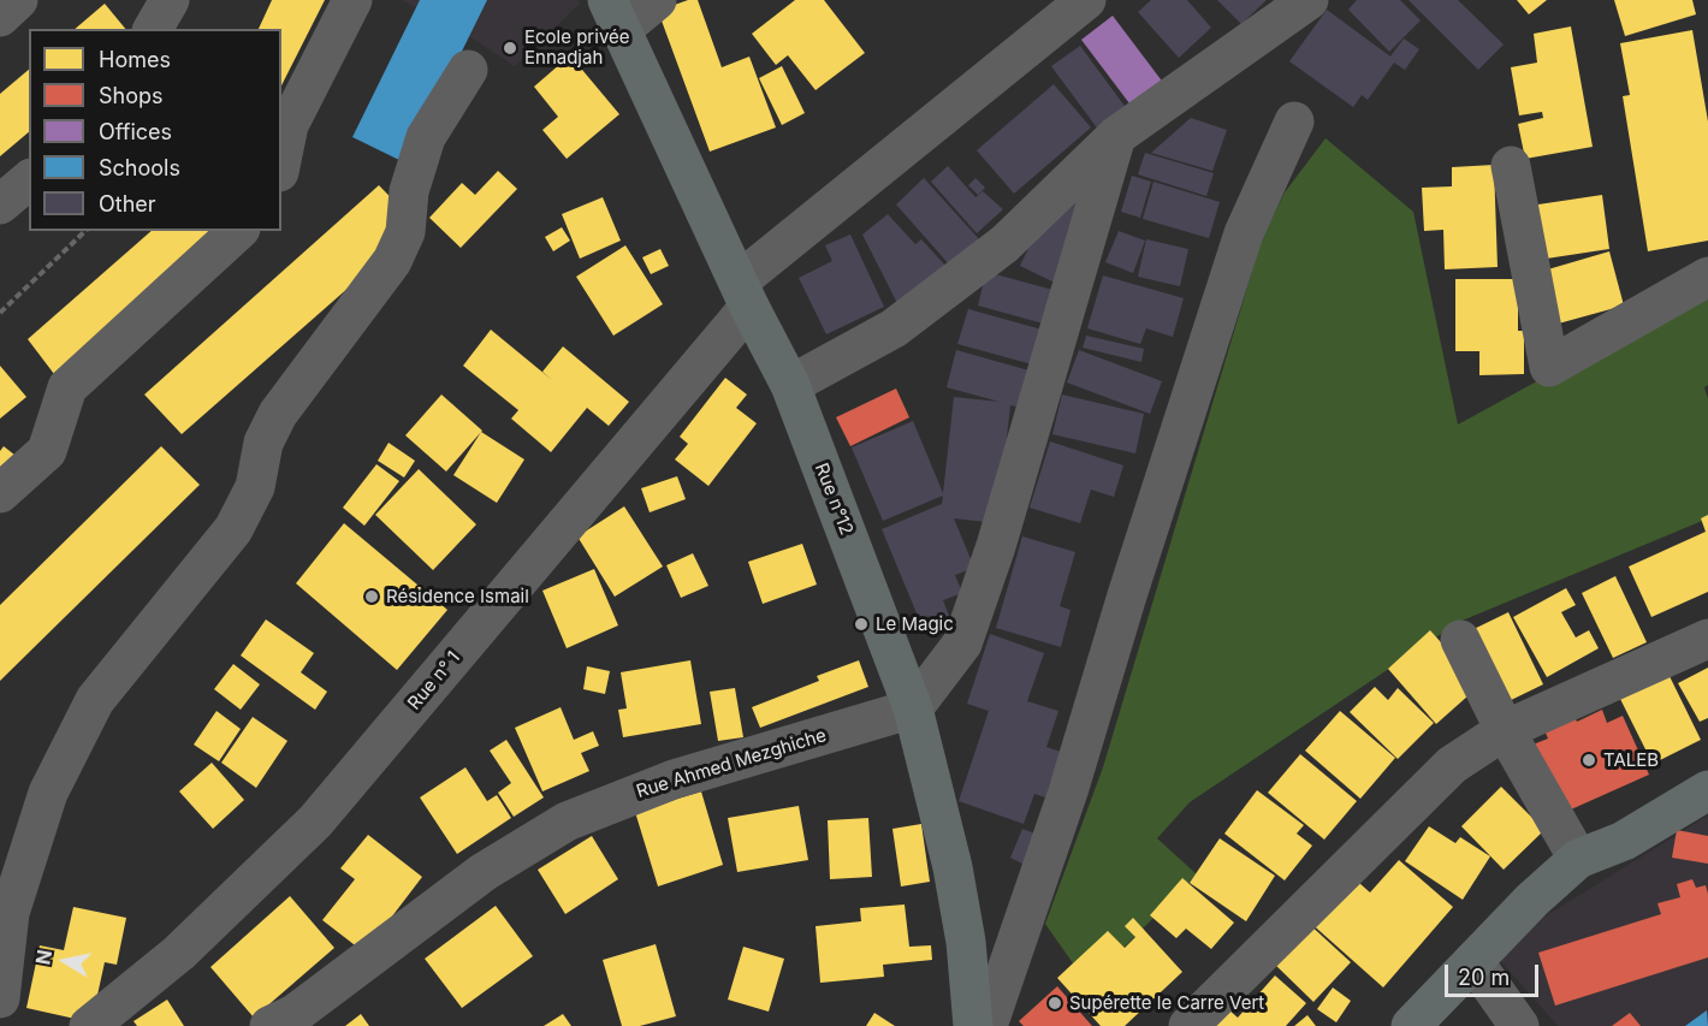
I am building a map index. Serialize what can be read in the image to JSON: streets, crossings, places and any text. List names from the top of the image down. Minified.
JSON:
{"streets":{"main road":["Rue n°12"],"street":["Rue n° 1","Rue Ahmed Mezghiche"]},"crossings":[["Rue n°12","Rue n° 1"],["Rue n°12","Rue Ahmed Mezghiche"]],"places":["Ecole privée Ennadjah","Résidence Ismail","Le Magic","TALEB","Supérette le Carre Vert"],"legend":["Homes","Shops","Offices","Schools","Other"],"scale_bar":"20 m","north":"left"}
